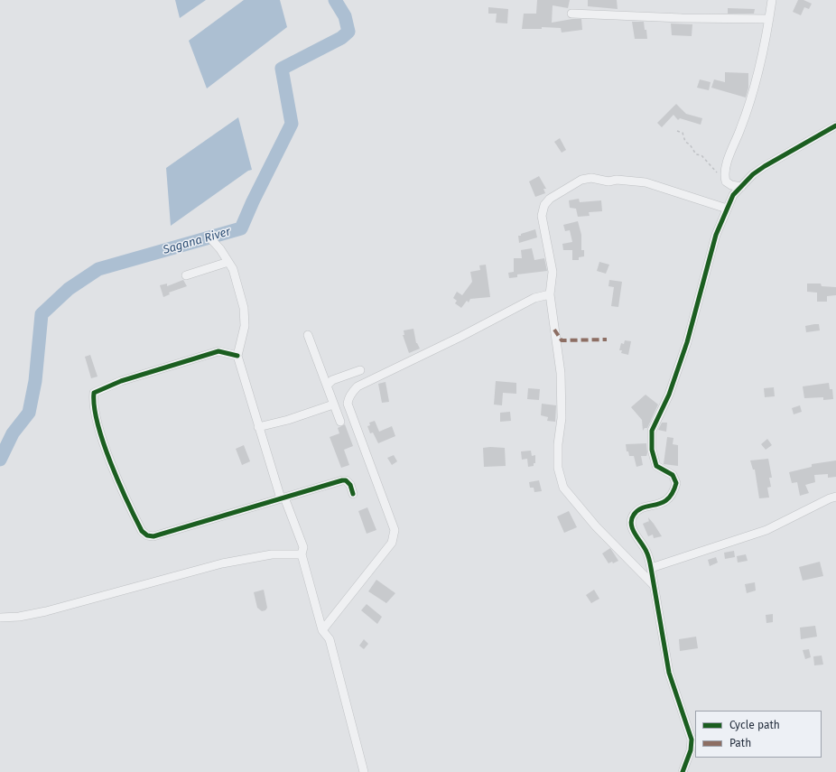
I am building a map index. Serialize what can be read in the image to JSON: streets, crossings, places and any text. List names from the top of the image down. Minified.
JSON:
{"water":["Sagana River"],"legend":["Cycle path","Path"]}
